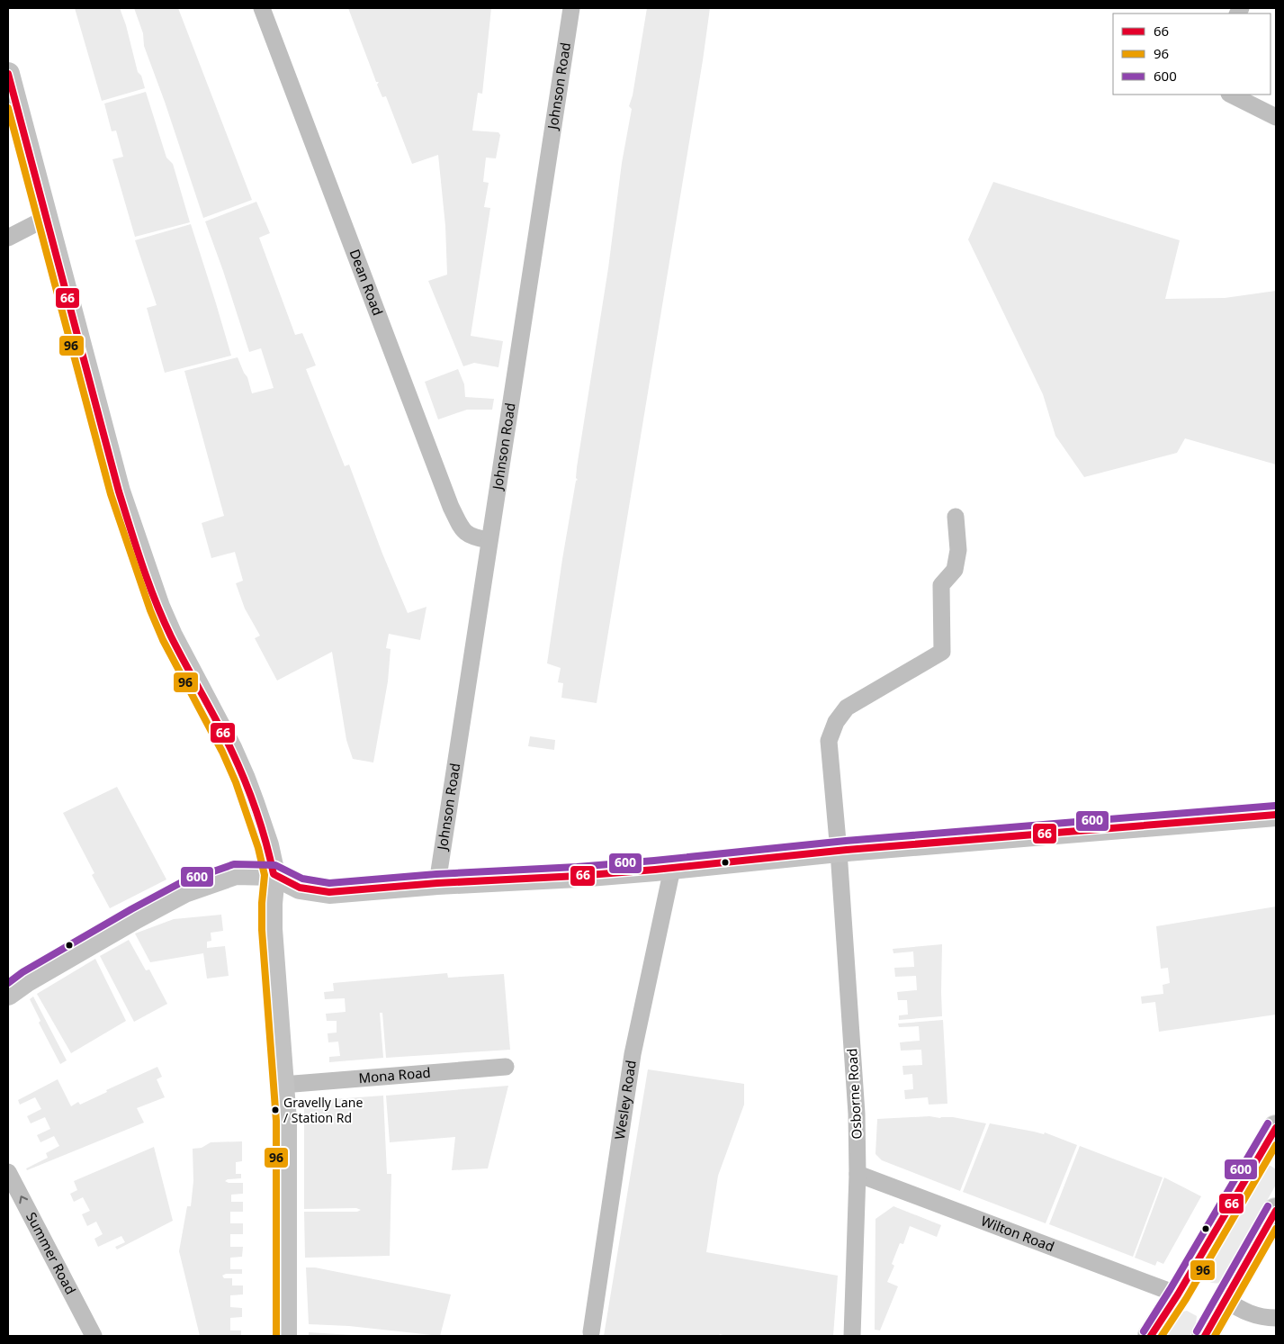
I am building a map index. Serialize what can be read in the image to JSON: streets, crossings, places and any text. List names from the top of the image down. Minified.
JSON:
{"streets":{"street":["Johnson Road","Dean Road","Mona Road","Osborne Road","Wesley Road","Wilton Road","Summer Road"]},"crossings":[["Johnson Road","Dean Road"],["Osborne Road","Wilton Road"]],"one_way":["Summer Road"],"places":["Gravelly Lane / Station Rd"],"lines":["transit line 66","transit line 96","transit line 600"],"legend":["66","96","600"]}
